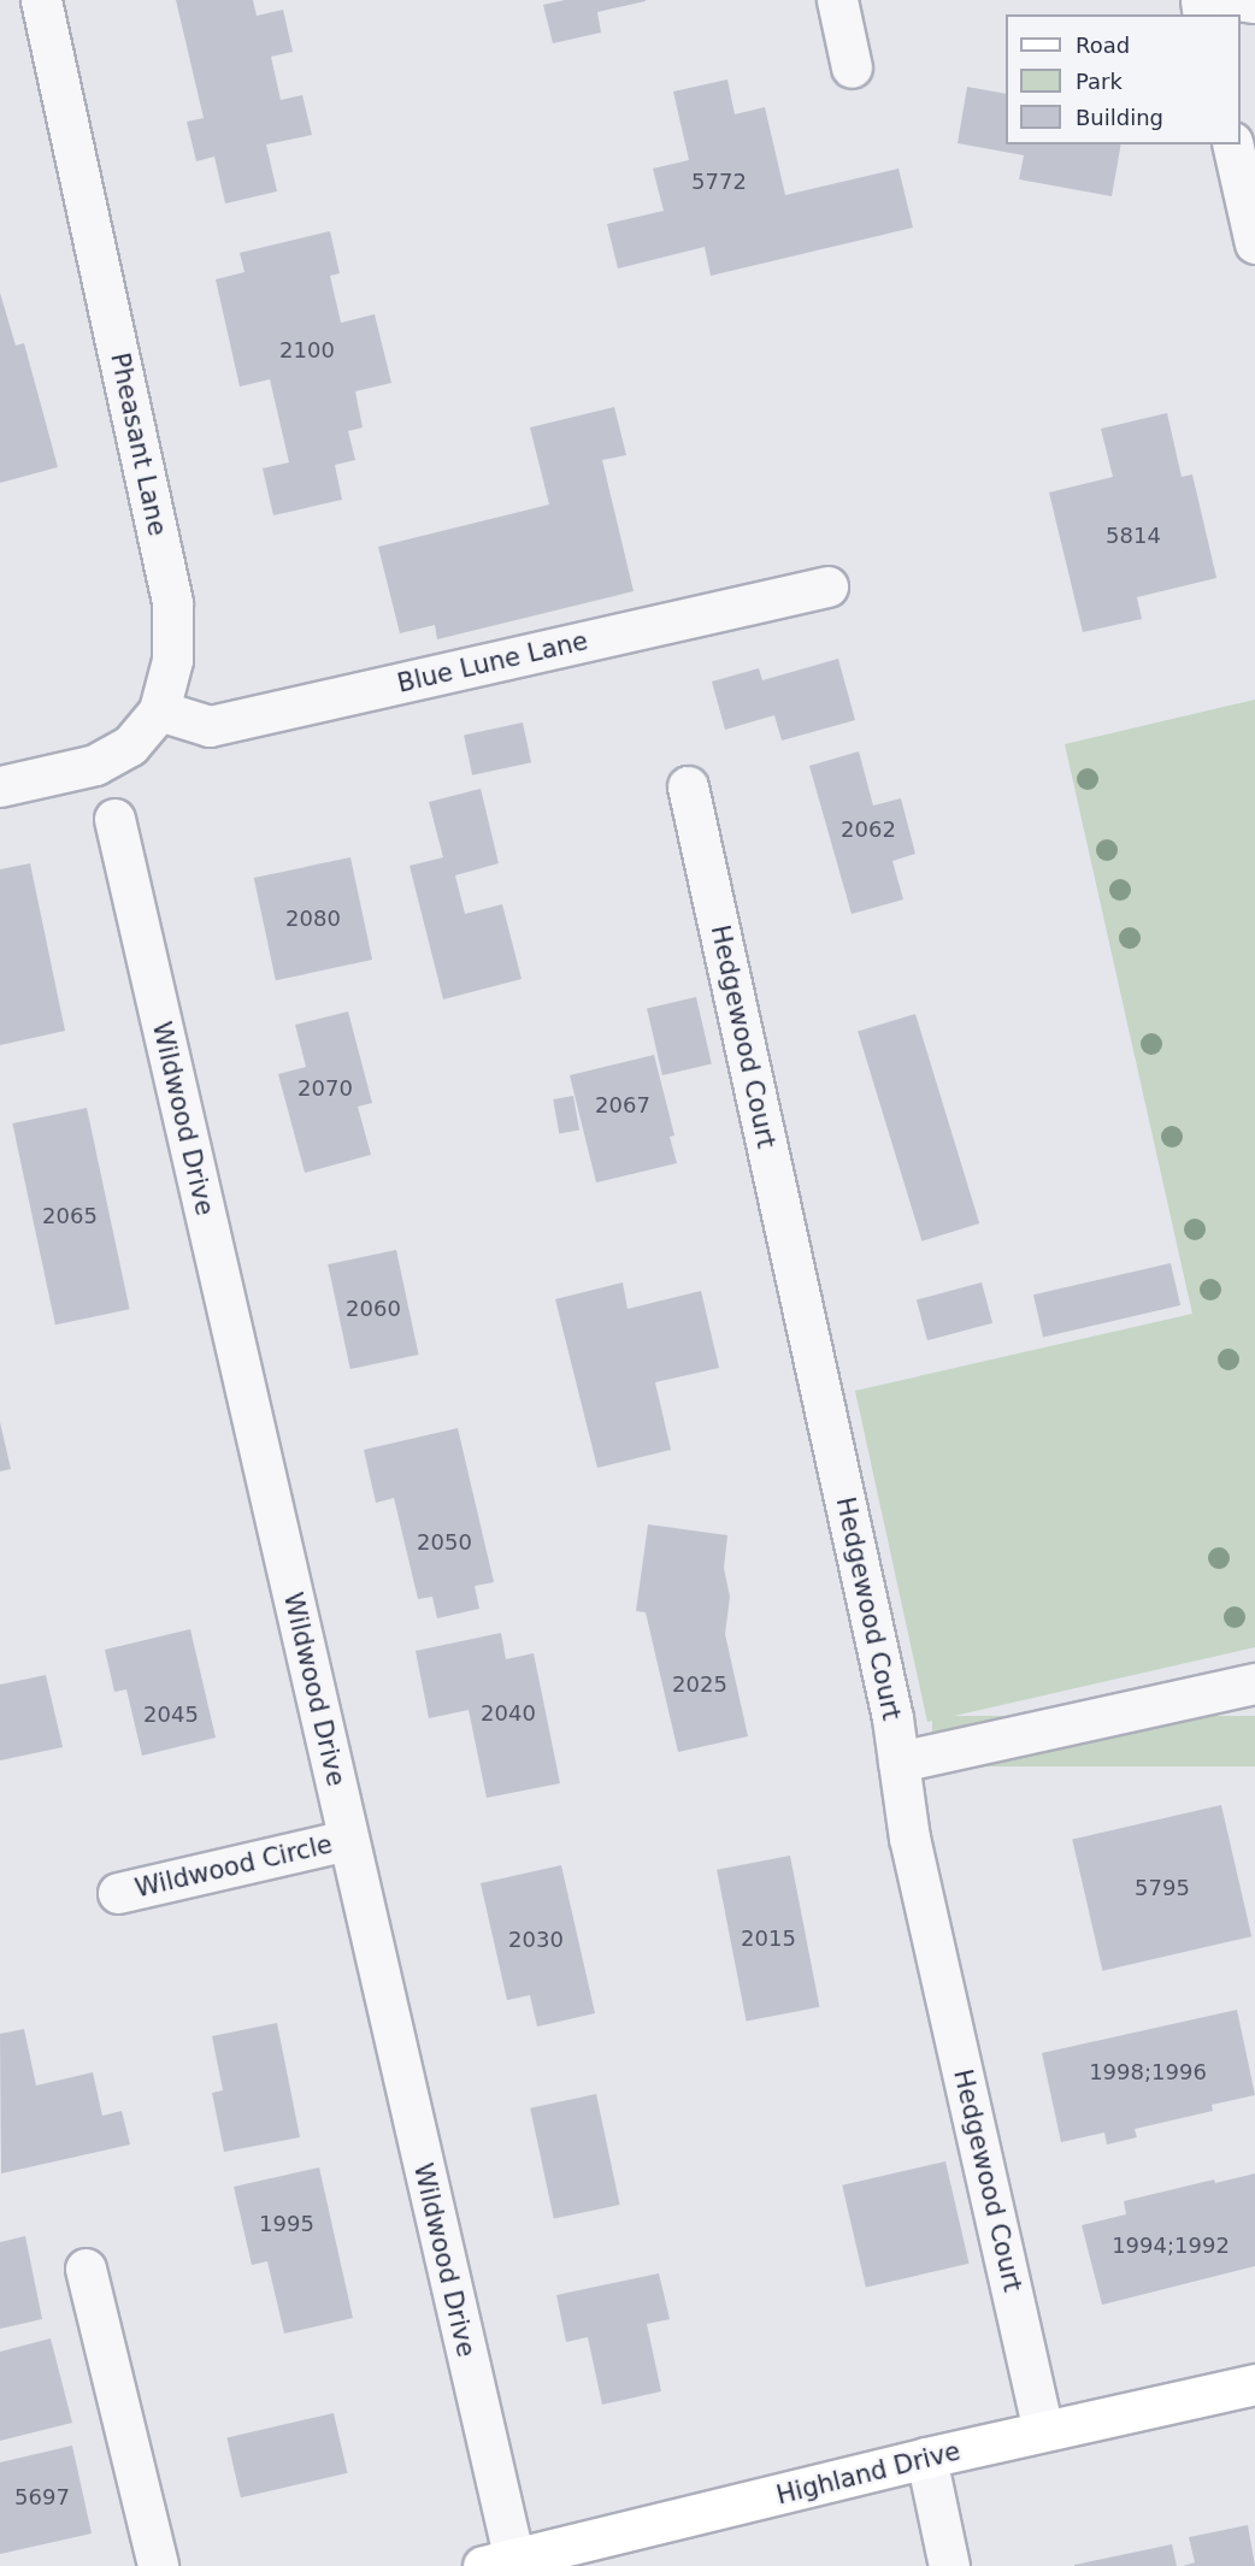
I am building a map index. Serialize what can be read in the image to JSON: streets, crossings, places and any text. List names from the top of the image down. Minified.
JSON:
{"streets":{"main road":["Highland Drive"],"street":["Pheasant Lane","Blue Lune Lane","Hedgewood Court","Wildwood Drive","Wildwood Circle"]},"crossings":[["Pheasant Lane","Blue Lune Lane"],["Hedgewood Court","Highland Drive"],["Wildwood Drive","Wildwood Circle"],["Wildwood Drive","Highland Drive"]],"house_numbers":["5772","2100","5814","2062","2080","2070","2067","2065","2060","2050","2025","2040","2045","5795","2015","2030","1998;1996","1995","1994;1992","5697"],"legend":["Road","Park","Building"]}
